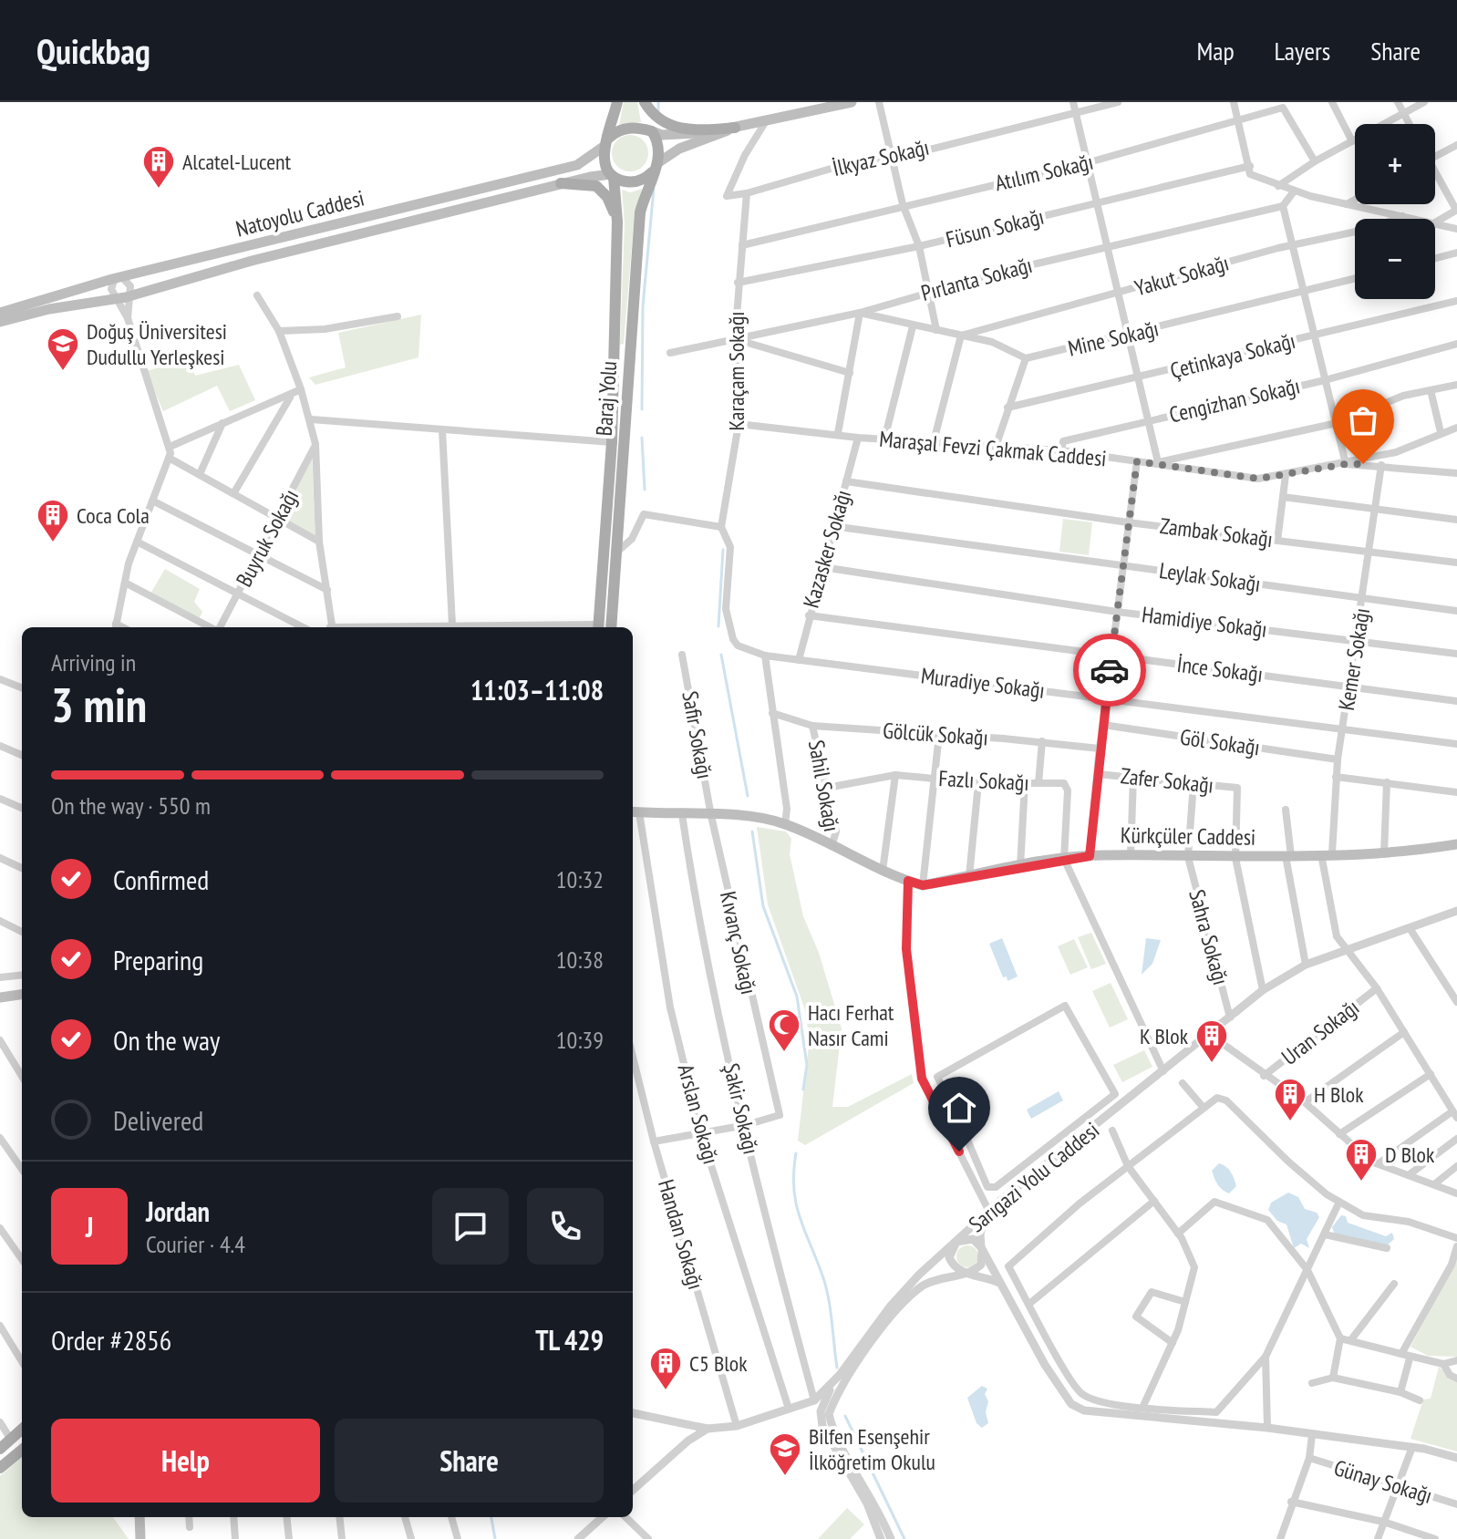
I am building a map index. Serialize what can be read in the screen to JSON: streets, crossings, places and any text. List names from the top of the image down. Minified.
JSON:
{"streets":{"main road":["Natoyolu Caddesi","Baraj Yolu","Kürkçüler Caddesi"],"street":["İlkyaz Sokağı","Atılım Sokağı","Füsun Sokağı","Yakut Sokağı","Pırlanta Sokağı","Mine Sokağı","Çetinkaya Sokağı","Karaçam Sokağı","Cengizhan Sokağı","Maraşal Fevzi Çakmak Caddesi","Zambak Sokağı","Buyruk Sokağı","Kazasker Sokağı","Leylak Sokağı","Hamidiye Sokağı","Kemer Sokağı","İnce Sokağı","Muradiye Sokağı","Gölcük Sokağı","Safir Sokağı","Göl Sokağı","Fazlı Sokağı","Zafer Sokağı","Sahil Sokağı","Sahra Sokağı","Kıvanç Sokağı","Uran Sokağı","Şakir Sokağı","Arslan Sokağı","Sarıgazi Yolu Caddesi","Handan Sokağı","Günay Sokağı"]},"crossings":[["İlkyaz Sokağı","Karaçam Sokağı"],["Atılım Sokağı","Karaçam Sokağı"],["Natoyolu Caddesi","Baraj Yolu"],["Füsun Sokağı","Karaçam Sokağı"],["Pırlanta Sokağı","Karaçam Sokağı"],["Karaçam Sokağı","Maraşal Fevzi Çakmak Caddesi"],["Karaçam Sokağı","Muradiye Sokağı"],["Cengizhan Sokağı","Maraşal Fevzi Çakmak Caddesi"],["Maraşal Fevzi Çakmak Caddesi","Kazasker Sokağı"],["Zambak Sokağı","Kazasker Sokağı"],["Zambak Sokağı","Kemer Sokağı"],["Kazasker Sokağı","Leylak Sokağı"],["Kazasker Sokağı","Hamidiye Sokağı"],["Kazasker Sokağı","İnce Sokağı"],["Kazasker Sokağı","Muradiye Sokağı"],["Leylak Sokağı","Kemer Sokağı"],["Hamidiye Sokağı","Kemer Sokağı"],["Kemer Sokağı","İnce Sokağı"],["Kemer Sokağı","Muradiye Sokağı"],["Kemer Sokağı","Göl Sokağı"],["Kemer Sokağı","Kürkçüler Caddesi"],["Kemer Sokağı","Uran Sokağı"],["Kemer Sokağı","Sarıgazi Yolu Caddesi"],["Gölcük Sokağı","Sahil Sokağı"],["Safir Sokağı","Kürkçüler Caddesi"],["Safir Sokağı","Kıvanç Sokağı"],["Fazlı Sokağı","Sahil Sokağı"],["Fazlı Sokağı","Kürkçüler Caddesi"],["Zafer Sokağı","Kürkçüler Caddesi"],["Zafer Sokağı","Sahra Sokağı"],["Sahil Sokağı","Kürkçüler Caddesi"],["Kürkçüler Caddesi","Sahra Sokağı"],["Kürkçüler Caddesi","Kıvanç Sokağı"],["Kürkçüler Caddesi","Şakir Sokağı"],["Kürkçüler Caddesi","Arslan Sokağı"],["Sahra Sokağı","Sarıgazi Yolu Caddesi"],["Kıvanç Sokağı","Şakir Sokağı"],["Kıvanç Sokağı","Arslan Sokağı"],["Kıvanç Sokağı","Handan Sokağı"],["Şakir Sokağı","Sarıgazi Yolu Caddesi"],["Arslan Sokağı","Sarıgazi Yolu Caddesi"],["Sarıgazi Yolu Caddesi","Handan Sokağı"]],"places":{"building":["Alcatel-Lucent","Coca Cola","K Blok","H Blok","D Blok","C5 Blok"],"school or university":["Doğuş Üniversitesi Dudullu Yerleşkesi","Bilfen Esenşehir İlköğretim Okulu"],"mosque":["Hacı Ferhat Nasır Cami"]},"page":{"header":"Quickbag","nav":["Map","Layers","Share"],"map_buttons":["+","−"],"heading":["3 min","Arriving in","11:03–11:08"],"panel":["Jordan","Courier · 4.4","Order #2856","TL 429"],"bar":"On the way · 550 m","list":[["Confirmed","10:32"],["Preparing","10:38"],["On the way","10:39"],"Delivered"],"round":"J","buttons":["Help","Share"]}}
